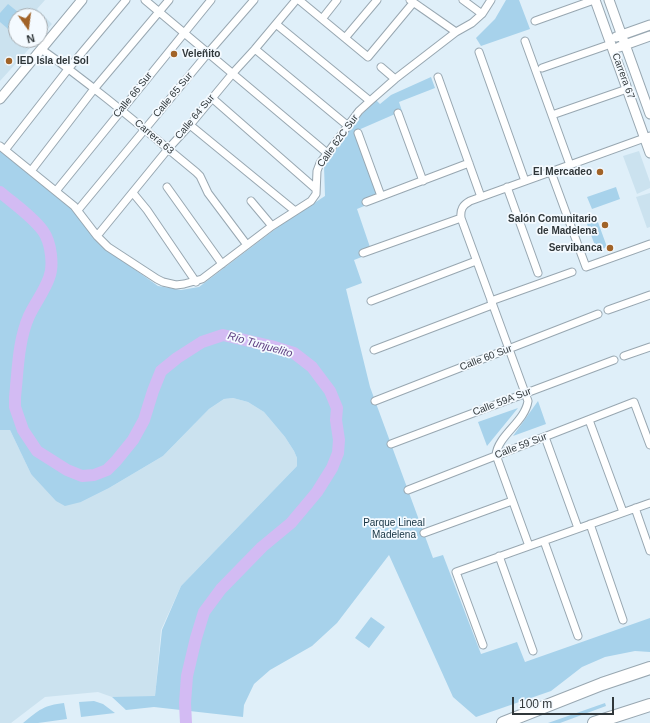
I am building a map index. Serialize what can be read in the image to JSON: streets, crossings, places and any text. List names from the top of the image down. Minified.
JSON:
{"streets":{"street":["Carrera 67","Calle 66 Sur","Calle 65 Sur","Calle 64 Sur","Carrera 63","Calle 62C Sur","Calle 60 Sur","Calle 59A Sur","Calle 59 Sur"]},"crossings":[["Calle 66 Sur","Carrera 63"],["Calle 65 Sur","Carrera 63"],["Calle 64 Sur","Carrera 63"]],"water":["Río Tunjuelito"],"parks":["Parque Lineal Madelena"],"places":["Veleñito","IED Isla del Sol","El Mercadeo","Salón Comunitario de Madelena","Servibanca"],"scale_bar":"100 m","north":"bottom"}
